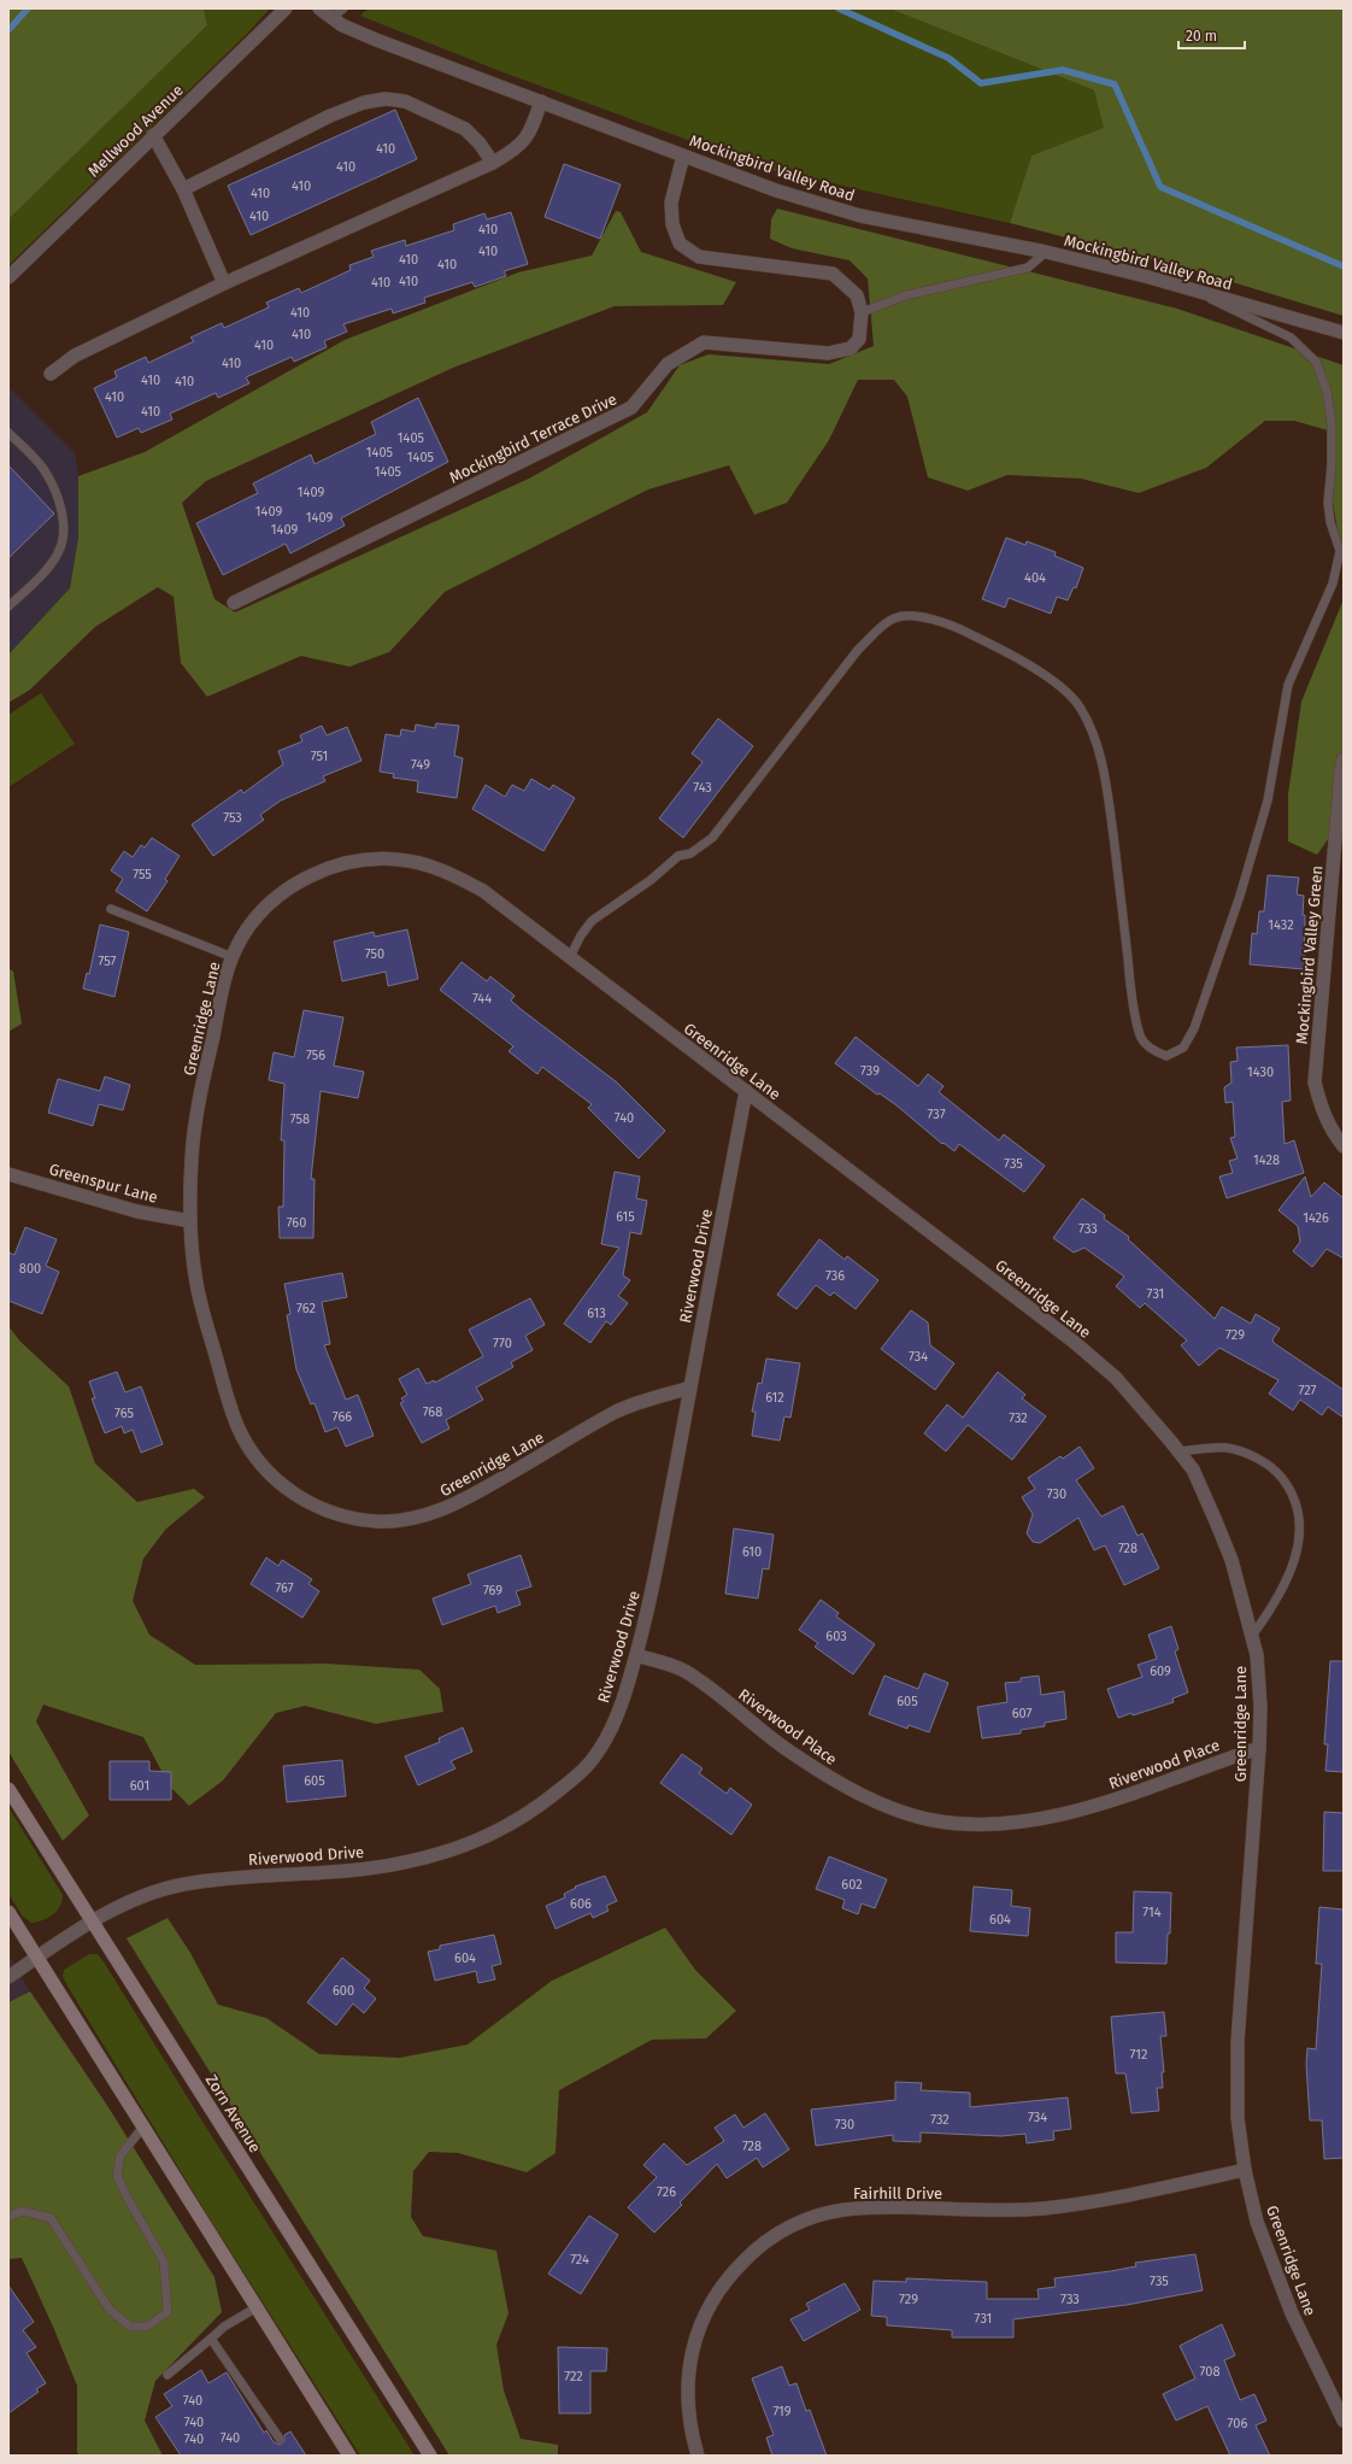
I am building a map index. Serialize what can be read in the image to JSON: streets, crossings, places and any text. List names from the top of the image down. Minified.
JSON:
{"streets":{"main road":["Zorn Avenue"],"street":["Mellwood Avenue","Mockingbird Valley Road","Mockingbird Terrace Drive","Mockingbird Valley Green","Greenridge Lane","Greenspur Lane","Riverwood Drive","Riverwood Place","Fairhill Drive"]},"crossings":[["Mockingbird Valley Road","Mockingbird Terrace Drive"],["Greenridge Lane","Greenspur Lane"],["Greenridge Lane","Riverwood Drive"],["Greenridge Lane","Riverwood Place"],["Greenridge Lane","Fairhill Drive"],["Riverwood Drive","Riverwood Place"],["Riverwood Drive","Zorn Avenue"]],"house_numbers":["410","410","410","410","410","410","410","410","410","410","410","410","410","410","410","410","410","410","410","1405","1405","1405","1405","1409","1409","1409","1409","404","751","749","743","753","755","1432","750","757","744","756","739","1430","737","740","758","1428","735","615","1426","760","733","800","736","731","762","613","729","770","734","727","612","768","765","766","732","730","728","610","767","769","603","609","605","607","605","601","602","606","714","604","604","600","712","734","732","730","728","726","724","735","729","733","731","708","722","740","719","740","706","740","740"],"scale_bar":"20 m"}
